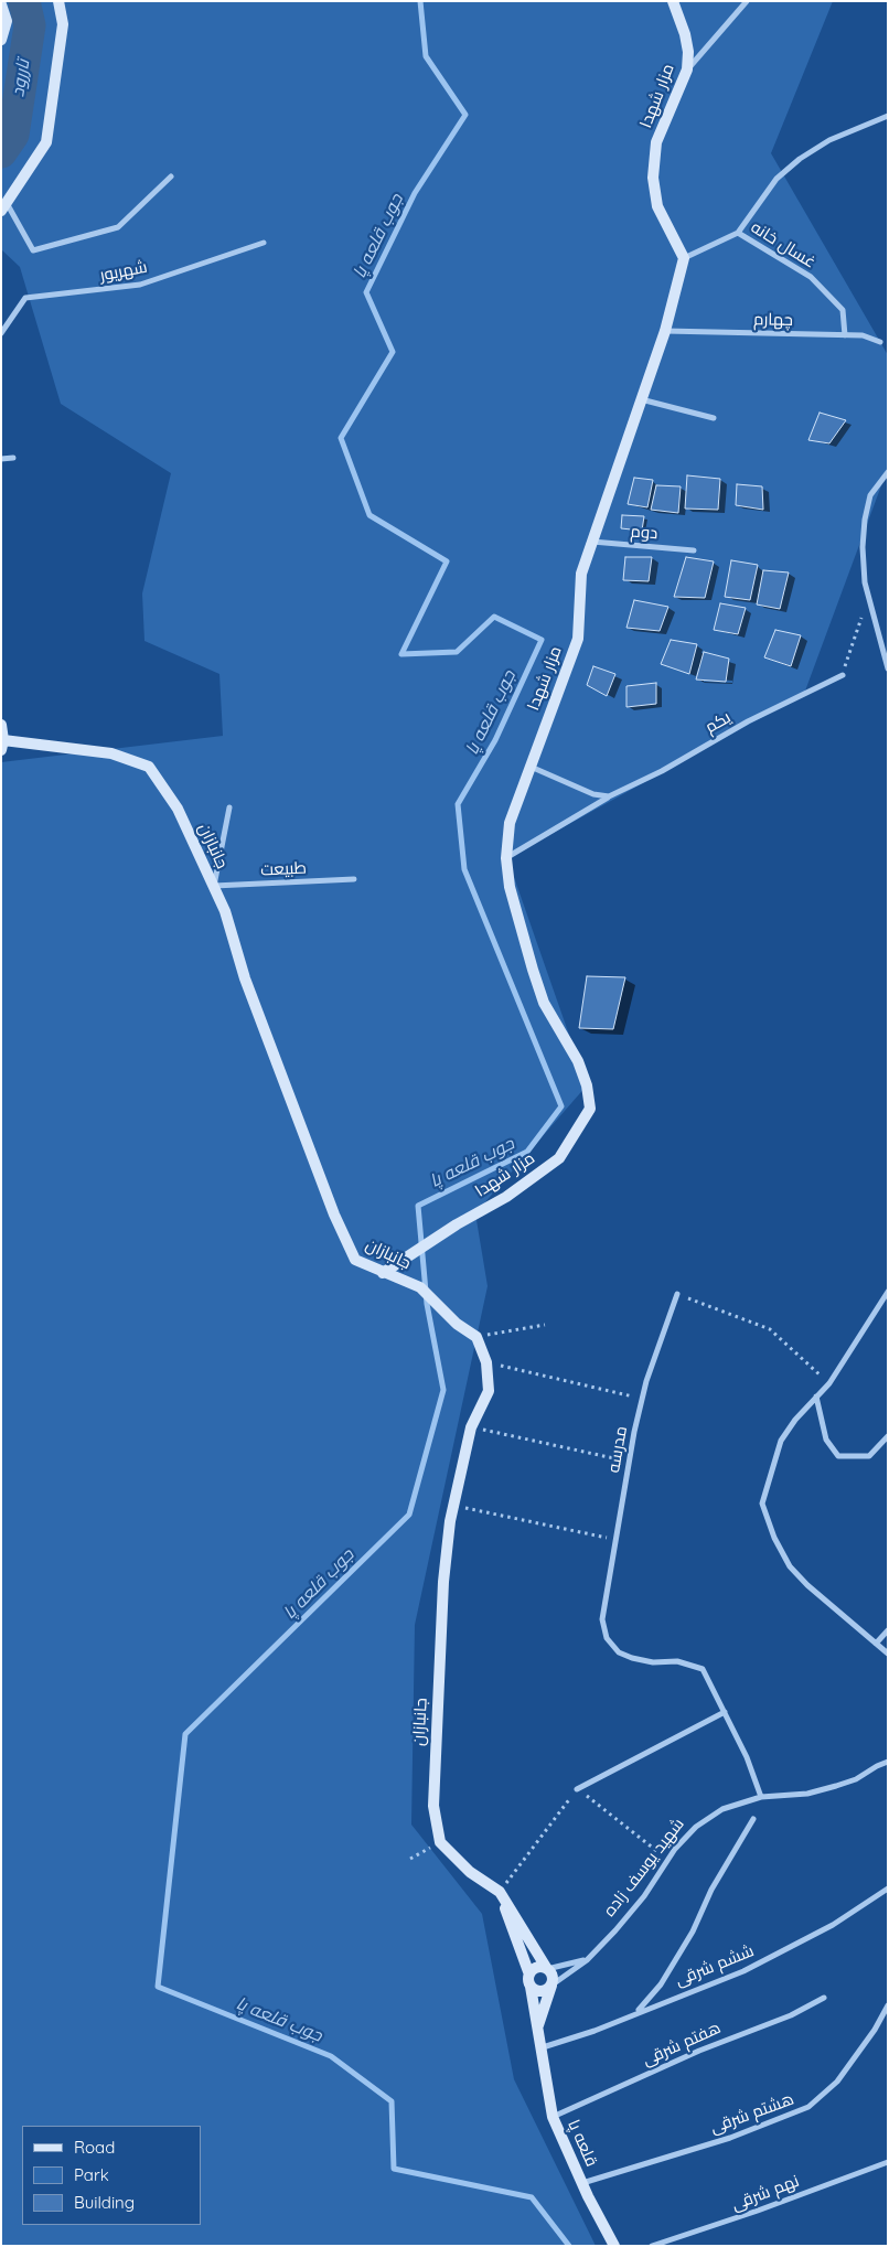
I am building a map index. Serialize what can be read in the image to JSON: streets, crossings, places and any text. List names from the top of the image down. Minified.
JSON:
{"streets":{"street":["مزار شهدا","غسال خانه","شهریور","چهارم","دوم","یکم","جانبازان","طبیعت","مدرسه","شهید یوسف زاده","ششم شرقی","هفتم شرقی","هشتم شرقی","قلعه پا","نهم شرقی"]},"crossings":[["مزار شهدا","چهارم"],["مزار شهدا","دوم"],["مزار شهدا","یکم"],["مزار شهدا","جانبازان"],["غسال خانه","چهارم"],["جانبازان","طبیعت"],["ششم شرقی","قلعه پا"],["هفتم شرقی","قلعه پا"],["هشتم شرقی","قلعه پا"]],"water":["تاررود","جوب قلعه پا"],"legend":["Road","Park","Building"]}
